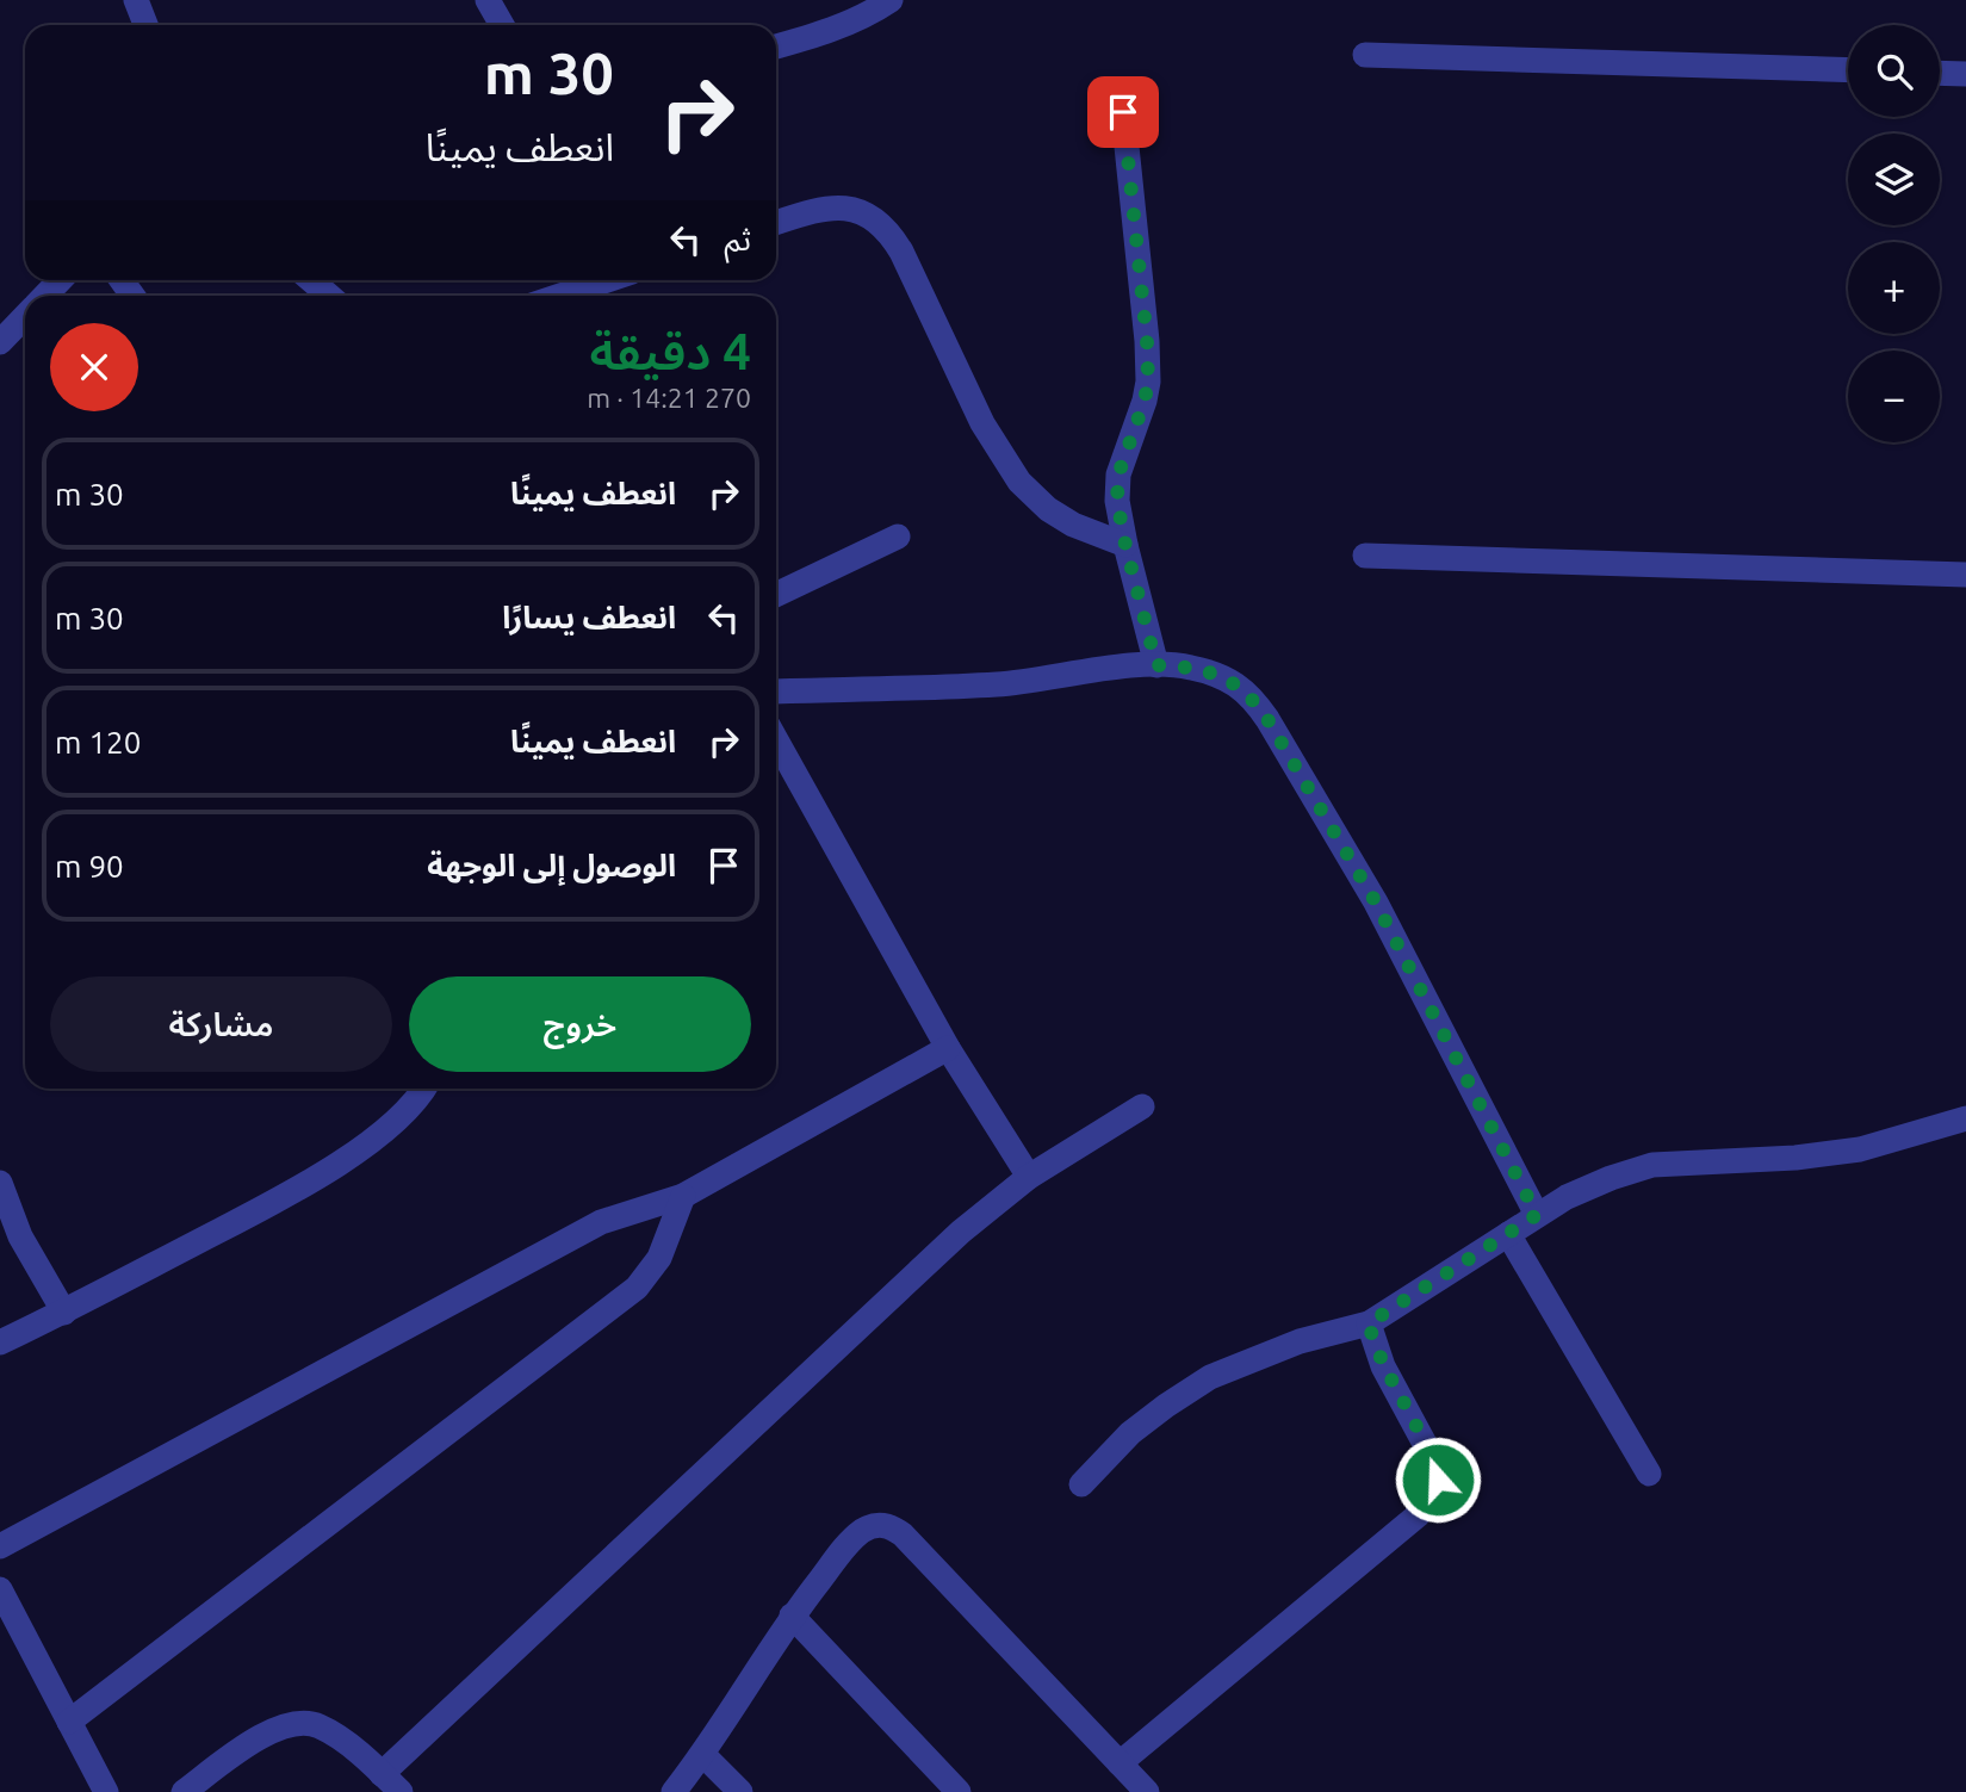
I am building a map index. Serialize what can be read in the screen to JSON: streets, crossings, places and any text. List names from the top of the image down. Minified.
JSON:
{"page":{"map_buttons":["+","−"],"turn":["30 m","انعطف يمينًا"],"then":"ثم","heading":["4 دقيقة","270 m · 14:21"],"list":[{"name":"انعطف يمينًا","value":"30 m"},{"name":"انعطف يسارًا","value":"30 m"},{"name":"انعطف يمينًا","value":"120 m"},{"name":"الوصول إلى الوجهة","value":"90 m"}],"buttons":["خروج","مشاركة"]}}
